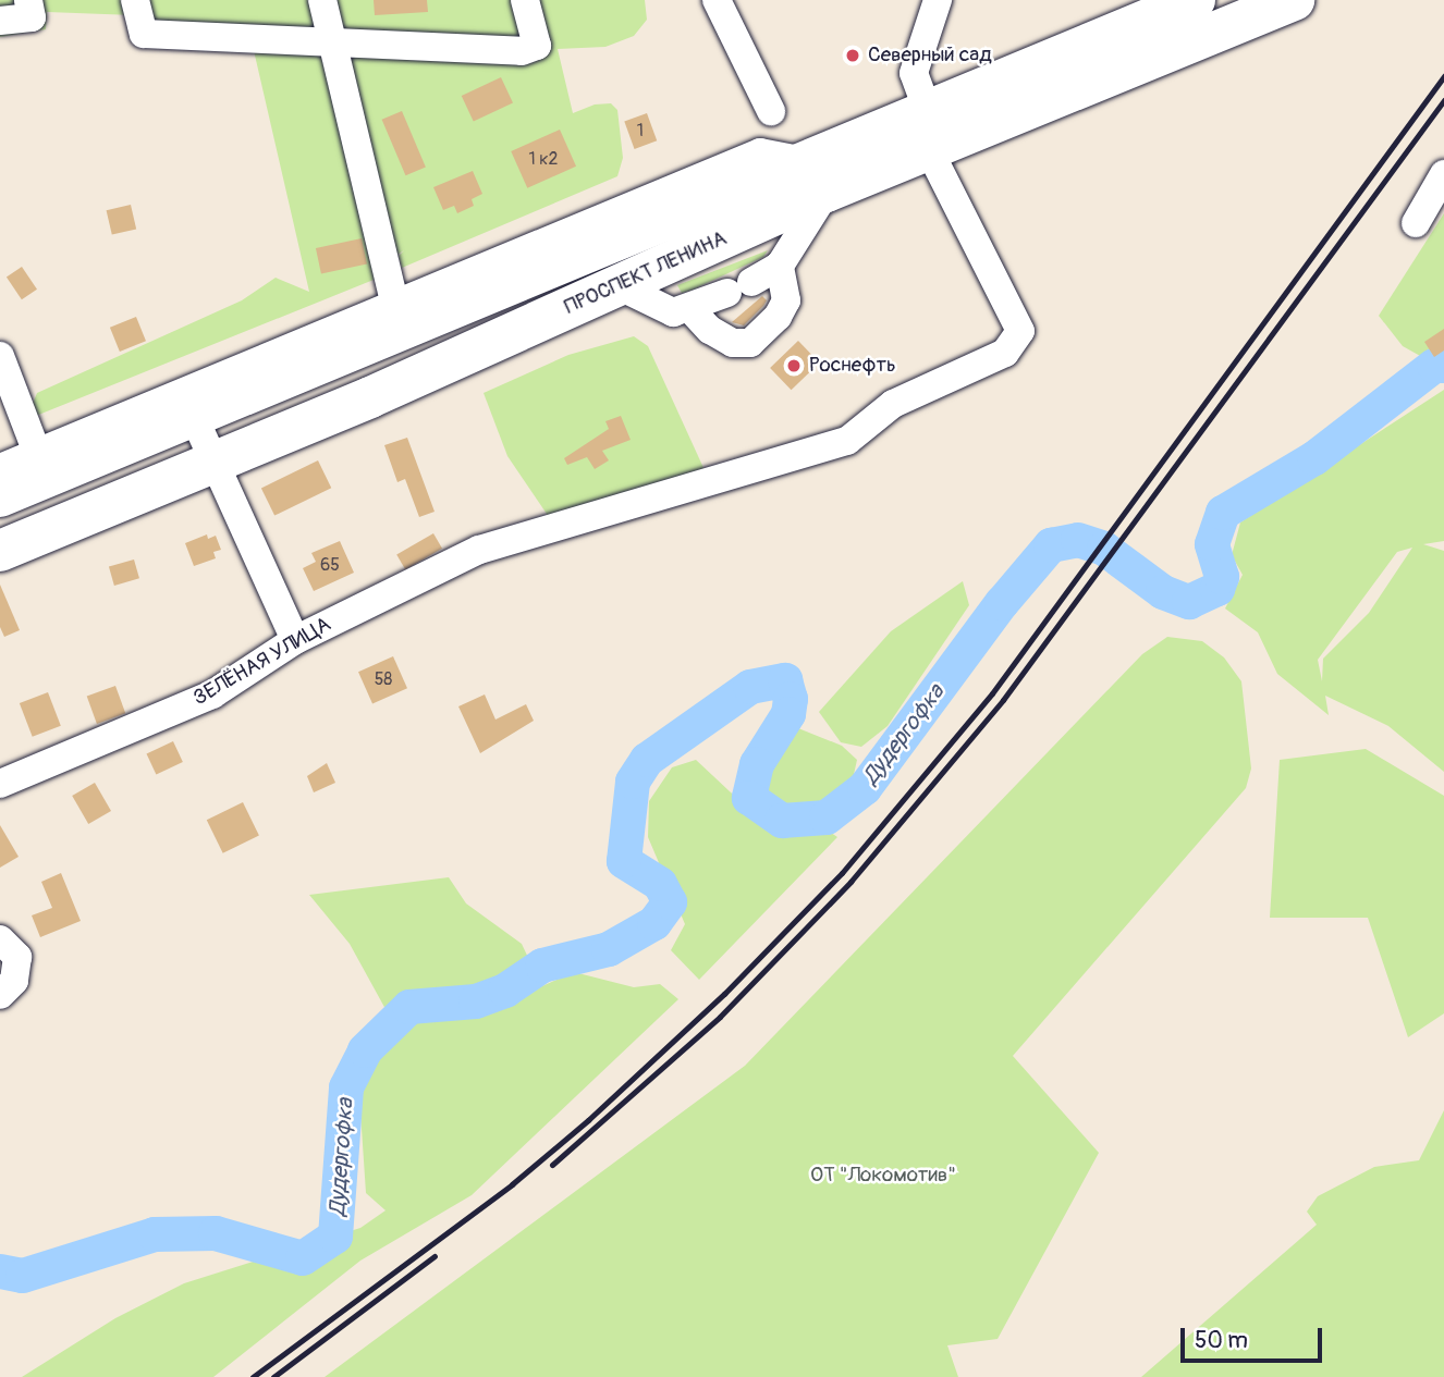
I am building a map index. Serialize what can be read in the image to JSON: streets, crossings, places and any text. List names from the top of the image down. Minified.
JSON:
{"streets":{"highway":["ПРОСПЕКТ ЛЕНИНА"],"street":["ЗЕЛЁНАЯ УЛИЦА"]},"crossings":[["ПРОСПЕКТ ЛЕНИНА","ЗЕЛЁНАЯ УЛИЦА"]],"water":["Дудергофка"],"parks":["ОТ \"Локомотив\""],"places":["Северный сад","Роснефть"],"house_numbers":["1","1 к2","65","58"],"scale_bar":"50 m"}
